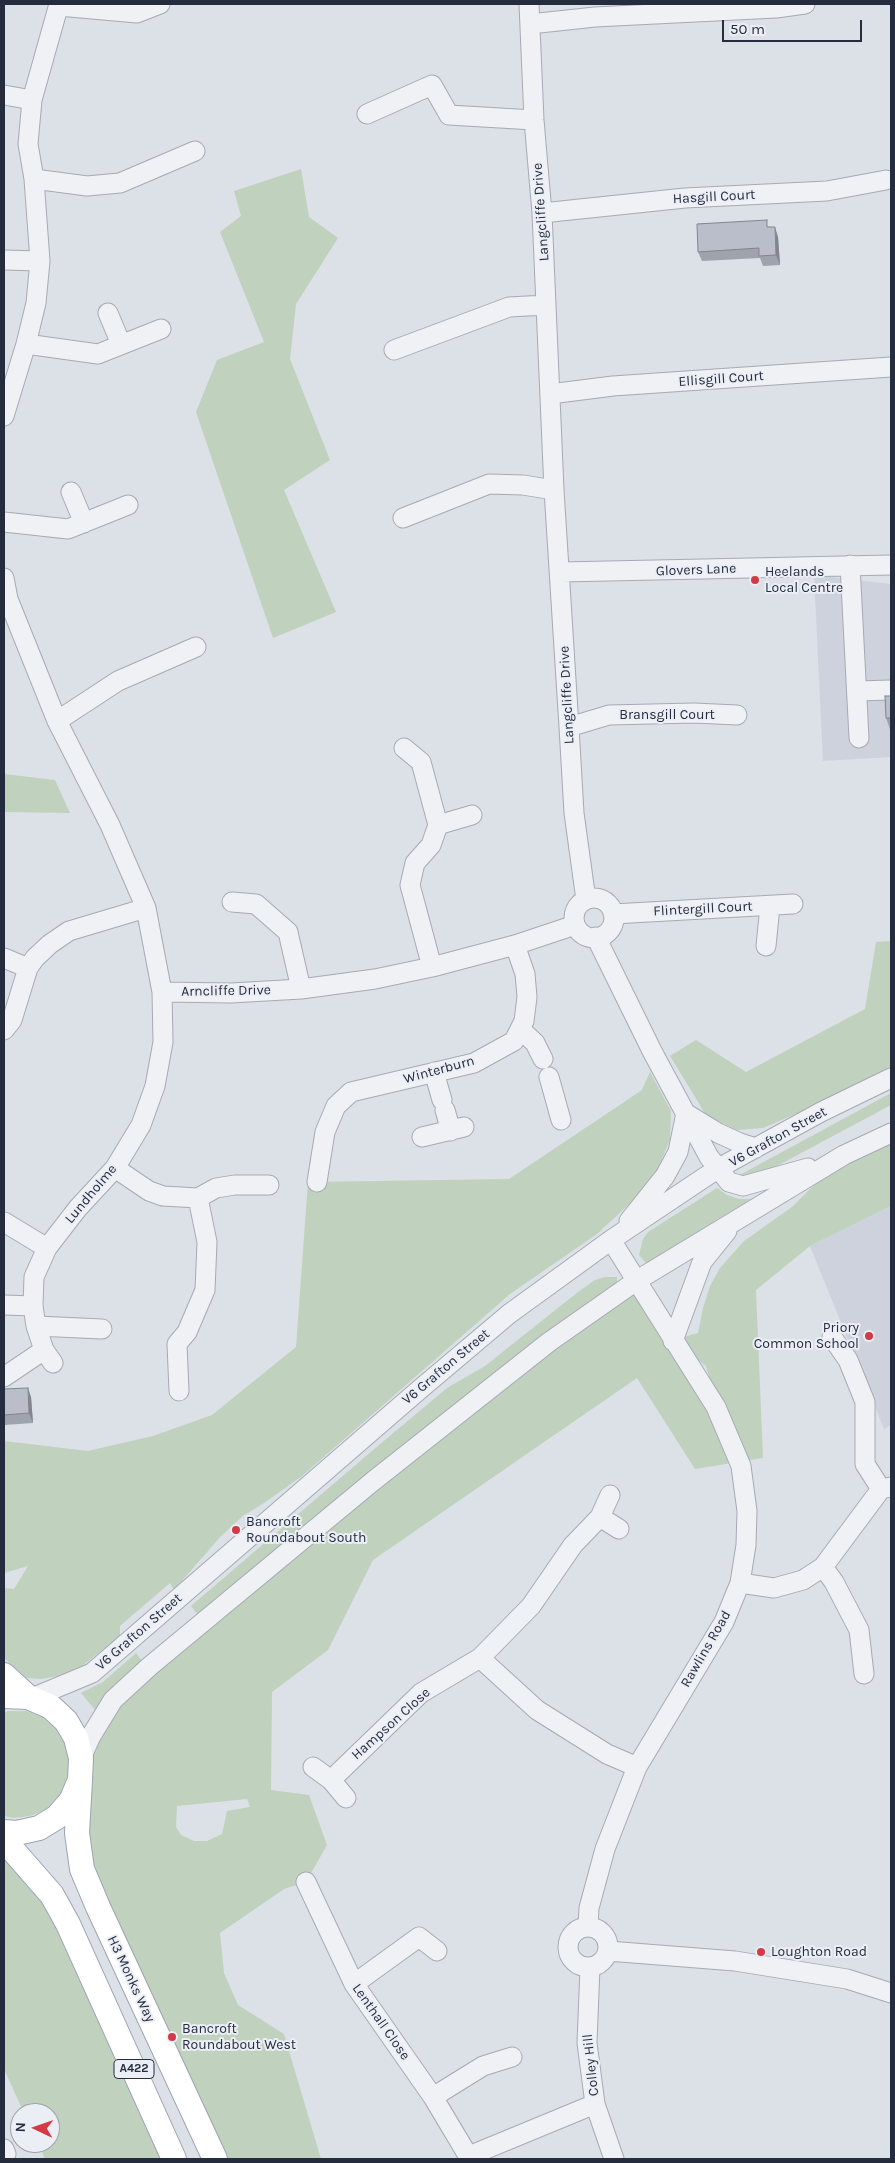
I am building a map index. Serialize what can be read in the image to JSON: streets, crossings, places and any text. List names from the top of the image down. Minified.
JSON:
{"streets":{"main road":["H3 Monks Way","A422"],"street":["Hasgill Court","Langcliffe Drive","Ellisgill Court","Glovers Lane","Bransgill Court","Flintergill Court","Arncliffe Drive","Winterburn","V6 Grafton Street","Lundholme","Rawlins Road","Hampson Close","Lenthall Close","Colley Hill"]},"crossings":[["Hasgill Court","Langcliffe Drive"],["Langcliffe Drive","Ellisgill Court"],["Langcliffe Drive","Glovers Lane"],["Langcliffe Drive","Bransgill Court"],["Langcliffe Drive","Flintergill Court"],["Langcliffe Drive","Arncliffe Drive"],["Flintergill Court","Arncliffe Drive"],["Arncliffe Drive","Winterburn"],["Arncliffe Drive","Lundholme"],["V6 Grafton Street","Rawlins Road"],["V6 Grafton Street","A422"],["Rawlins Road","Colley Hill"],["H3 Monks Way","A422"],["Lenthall Close","Colley Hill"]],"places":["Heelands Local Centre","Priory Common School","Bancroft Roundabout South","Loughton Road","Bancroft Roundabout West"],"scale_bar":"50 m","north":"left"}
